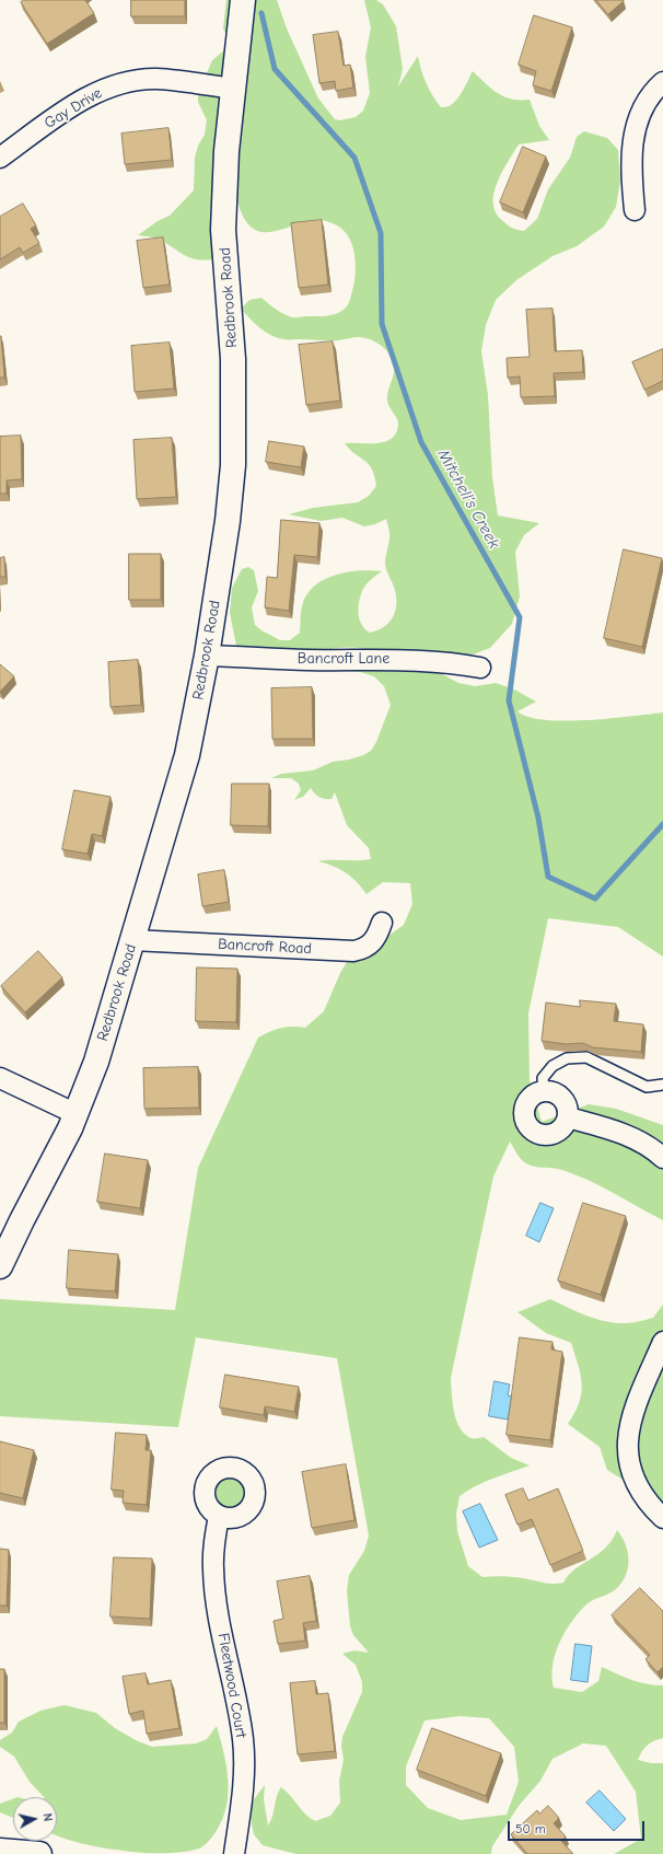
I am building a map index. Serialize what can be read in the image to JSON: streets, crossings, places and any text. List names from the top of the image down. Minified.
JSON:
{"streets":{"main road":["Redbrook Road"],"street":["Gay Drive","Bancroft Lane","Bancroft Road","Fleetwood Court"]},"crossings":[["Gay Drive","Redbrook Road"],["Redbrook Road","Bancroft Lane"],["Redbrook Road","Bancroft Road"]],"water":["Mitchell's Creek"],"scale_bar":"50 m","north":"right"}
